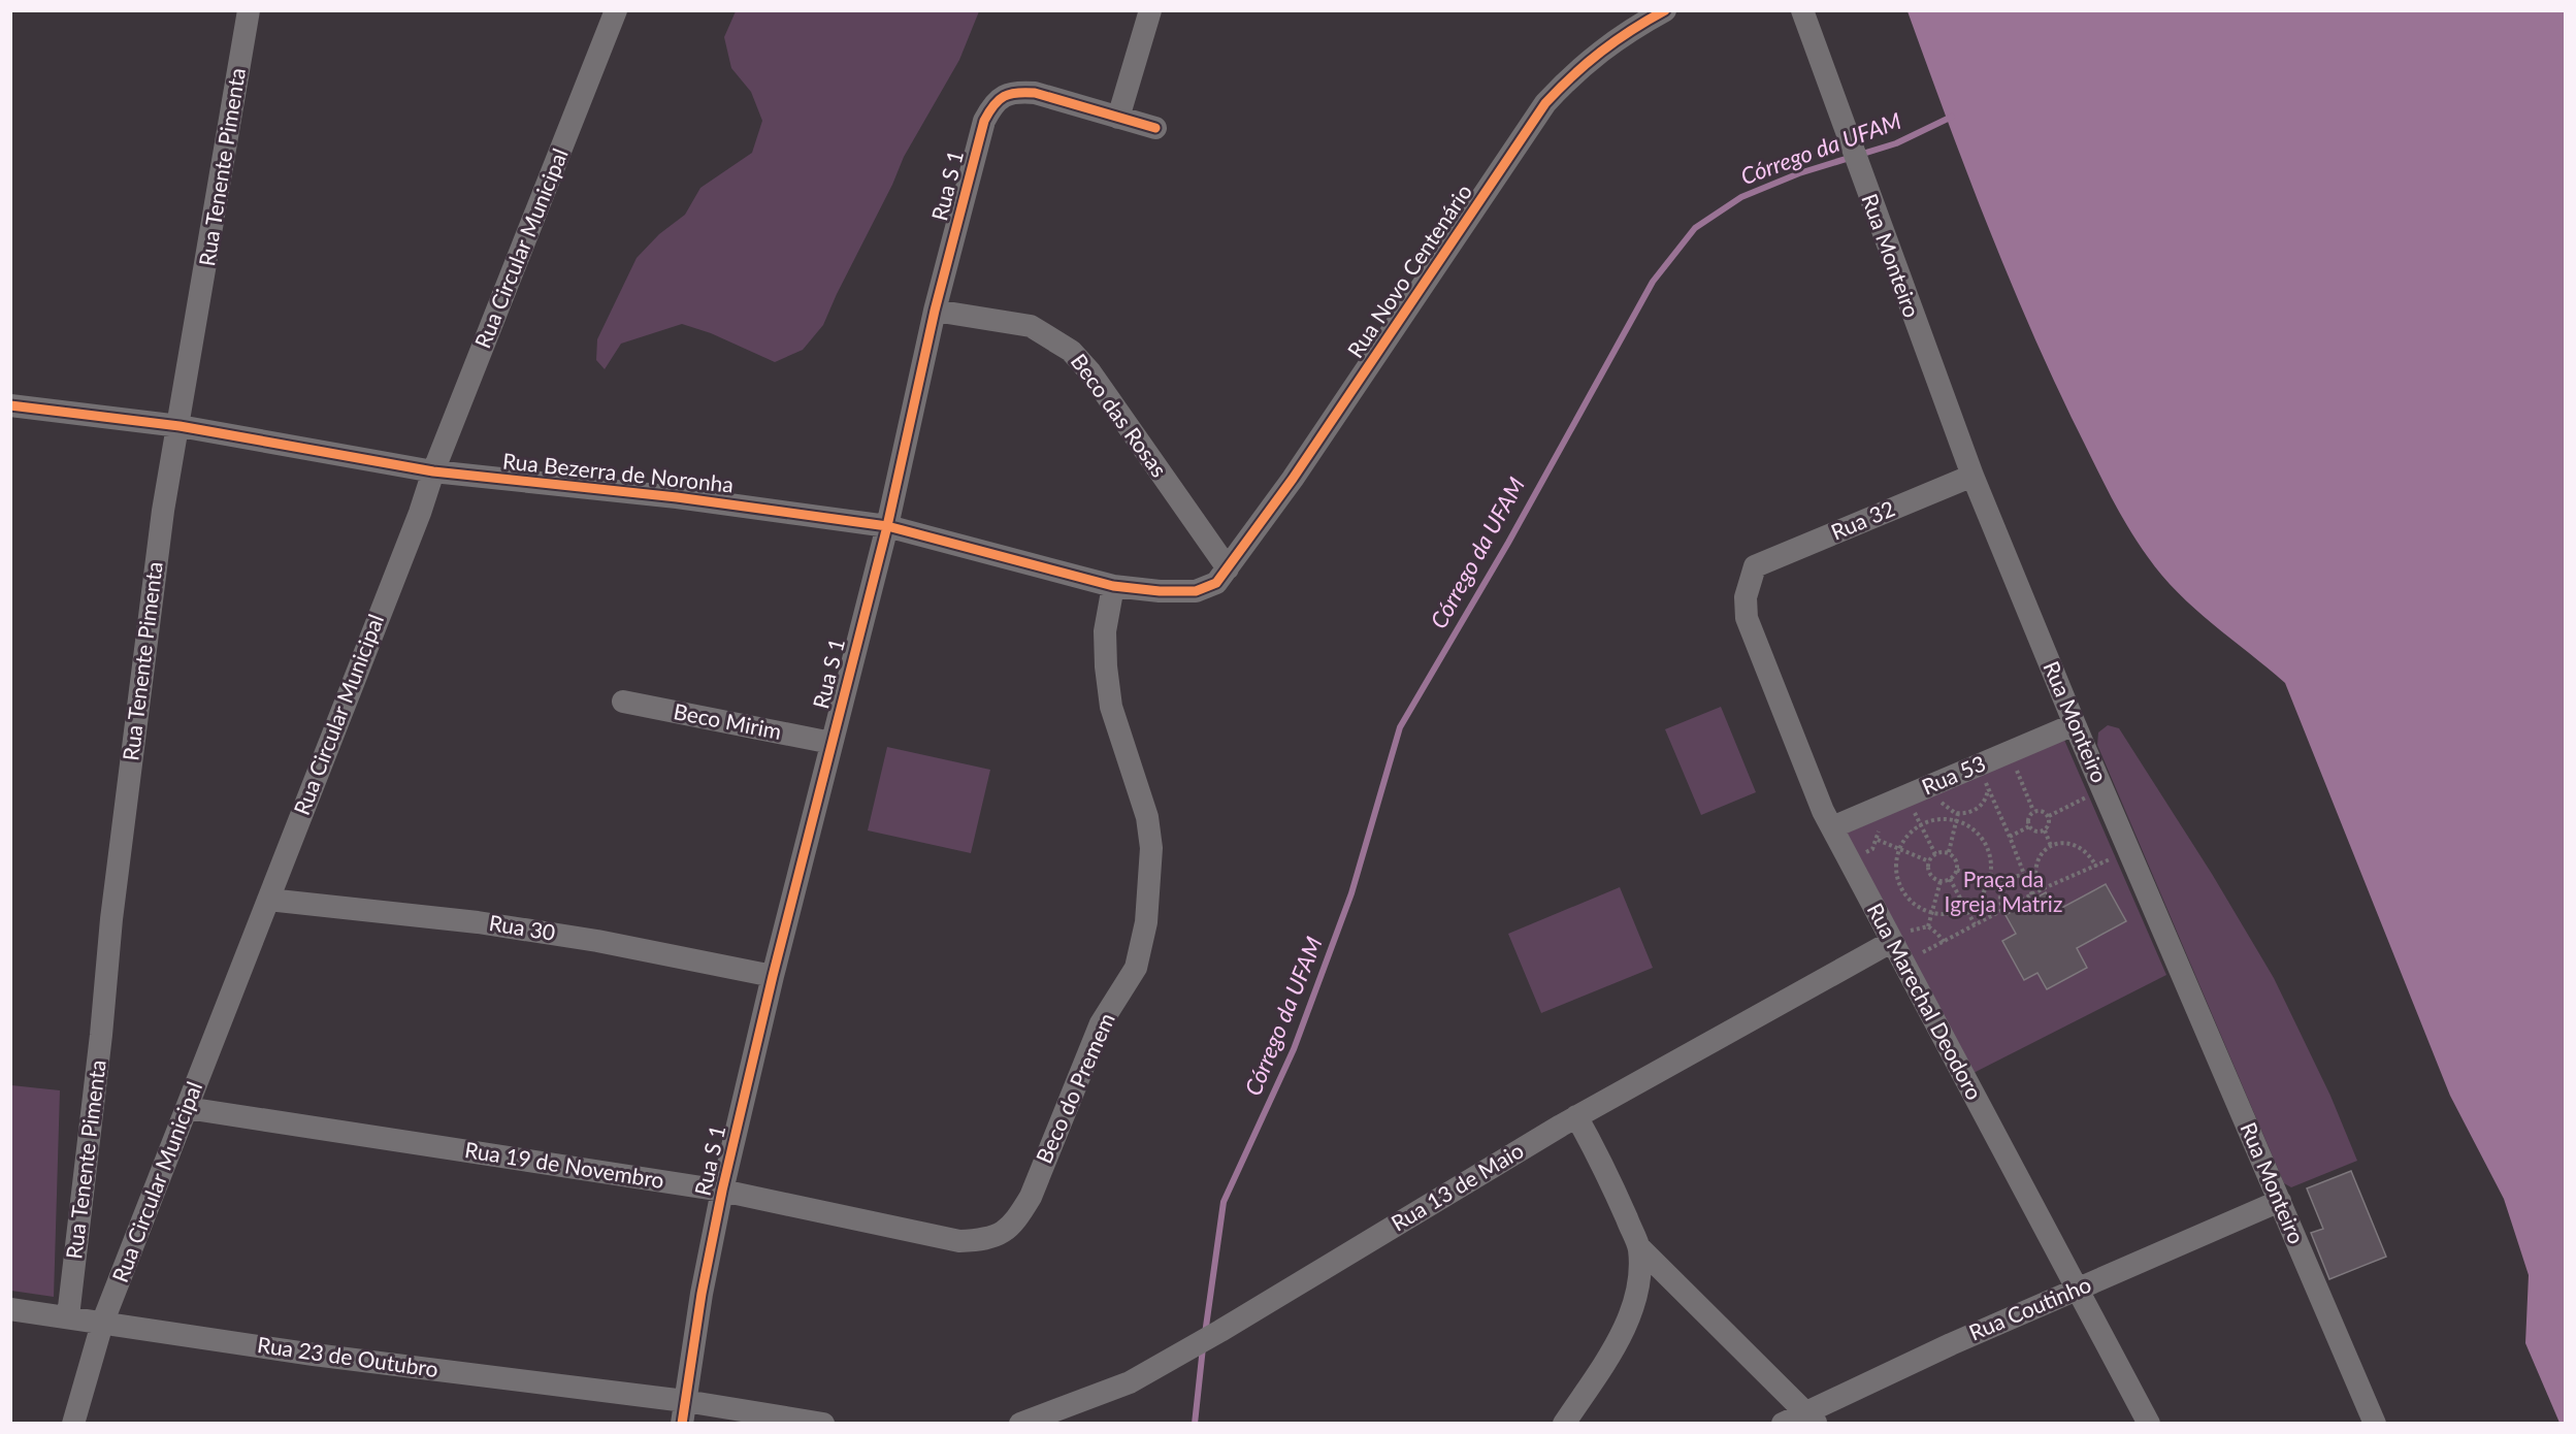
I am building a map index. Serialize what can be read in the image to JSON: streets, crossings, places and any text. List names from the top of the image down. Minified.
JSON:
{"streets":{"street":["Rua Tenente Pimenta","Rua S 1","Rua Circular Municipal","Rua Monteiro","Rua Novo Centenário","Beco das Rosas","Rua Bezerra de Noronha","Rua 32","Beco Mirim","Rua 53","Rua 30","Rua Marechal Deodoro","Beco do Premem","Rua 19 de Novembro","Rua 13 de Maio","Rua Coutinho","Rua 23 de Outubro"]},"crossings":[["Rua Tenente Pimenta","Rua Bezerra de Noronha"],["Rua Tenente Pimenta","Rua 23 de Outubro"],["Rua S 1","Beco das Rosas"],["Rua S 1","Rua Bezerra de Noronha"],["Rua S 1","Beco Mirim"],["Rua S 1","Rua 30"],["Rua S 1","Rua 19 de Novembro"],["Rua S 1","Rua 23 de Outubro"],["Rua Circular Municipal","Rua Bezerra de Noronha"],["Rua Circular Municipal","Rua 30"],["Rua Circular Municipal","Rua 19 de Novembro"],["Rua Circular Municipal","Rua 23 de Outubro"],["Rua Monteiro","Rua 32"],["Rua Monteiro","Rua 53"],["Rua Monteiro","Rua Coutinho"],["Rua Novo Centenário","Beco das Rosas"],["Rua Novo Centenário","Rua Bezerra de Noronha"],["Beco das Rosas","Rua Bezerra de Noronha"],["Rua Bezerra de Noronha","Beco do Premem"],["Rua 32","Rua Marechal Deodoro"],["Rua 53","Rua Marechal Deodoro"],["Rua Marechal Deodoro","Rua 13 de Maio"],["Rua Marechal Deodoro","Rua Coutinho"],["Beco do Premem","Rua 19 de Novembro"]],"water":["Córrego da UFAM"],"parks":["Praça da Igreja Matriz"]}
